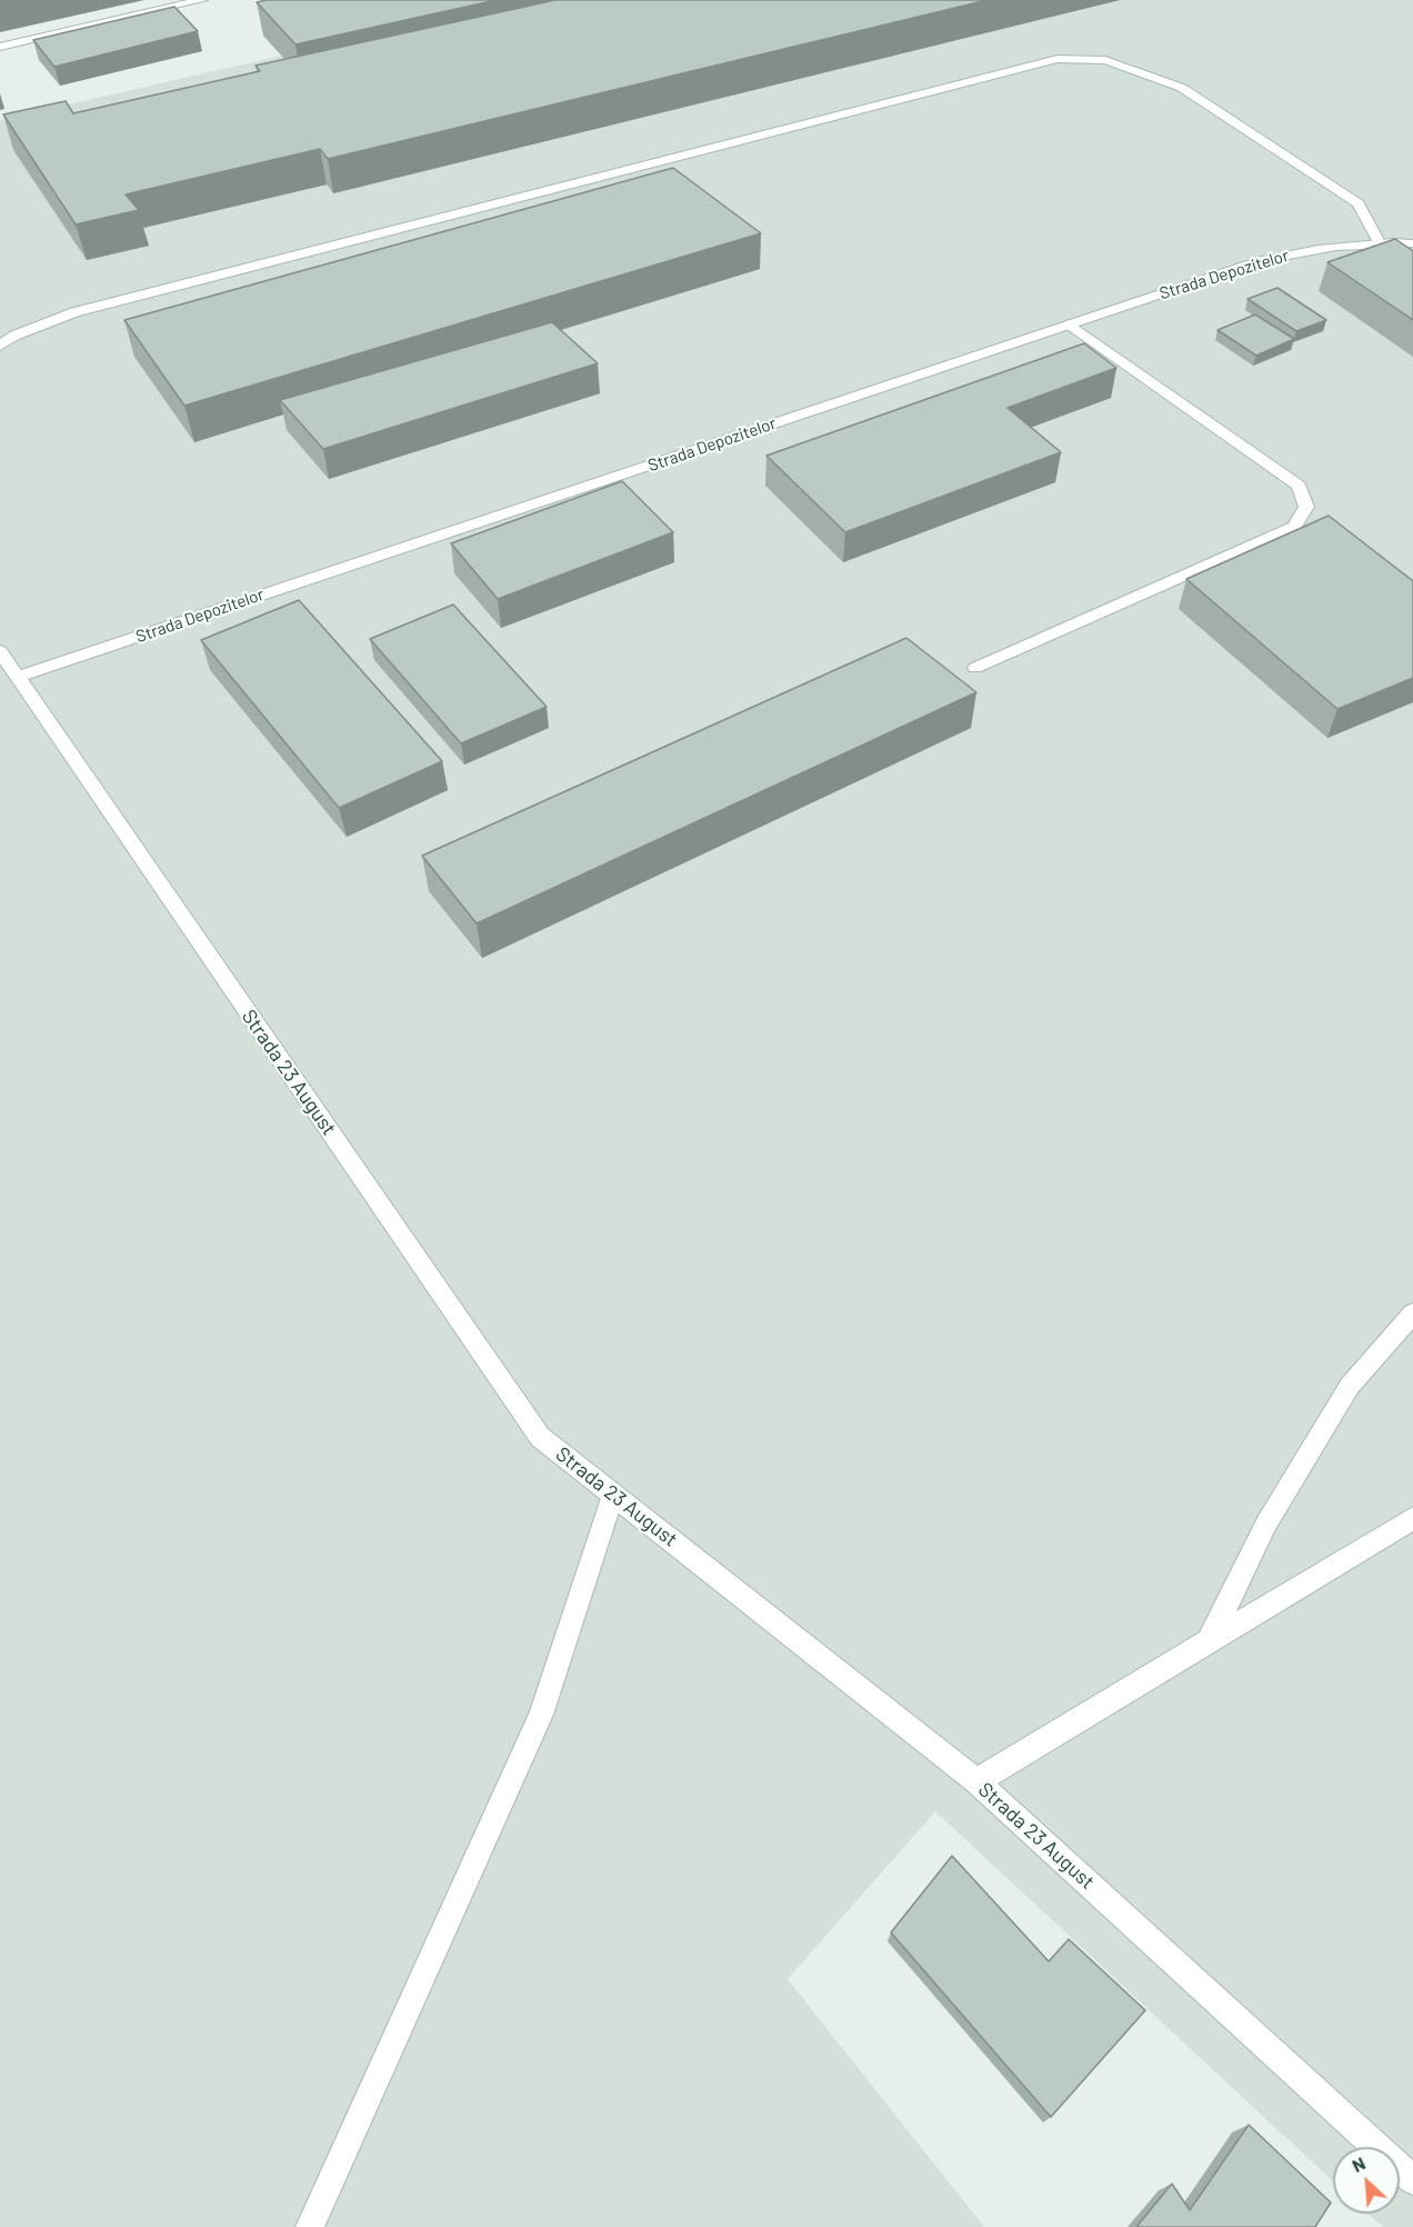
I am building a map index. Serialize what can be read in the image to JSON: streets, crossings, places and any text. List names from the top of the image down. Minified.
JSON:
{"streets":{"street":["Strada Depozitelor","Strada 23 August"]},"crossings":[["Strada Depozitelor","Strada 23 August"]],"north":"top left"}
